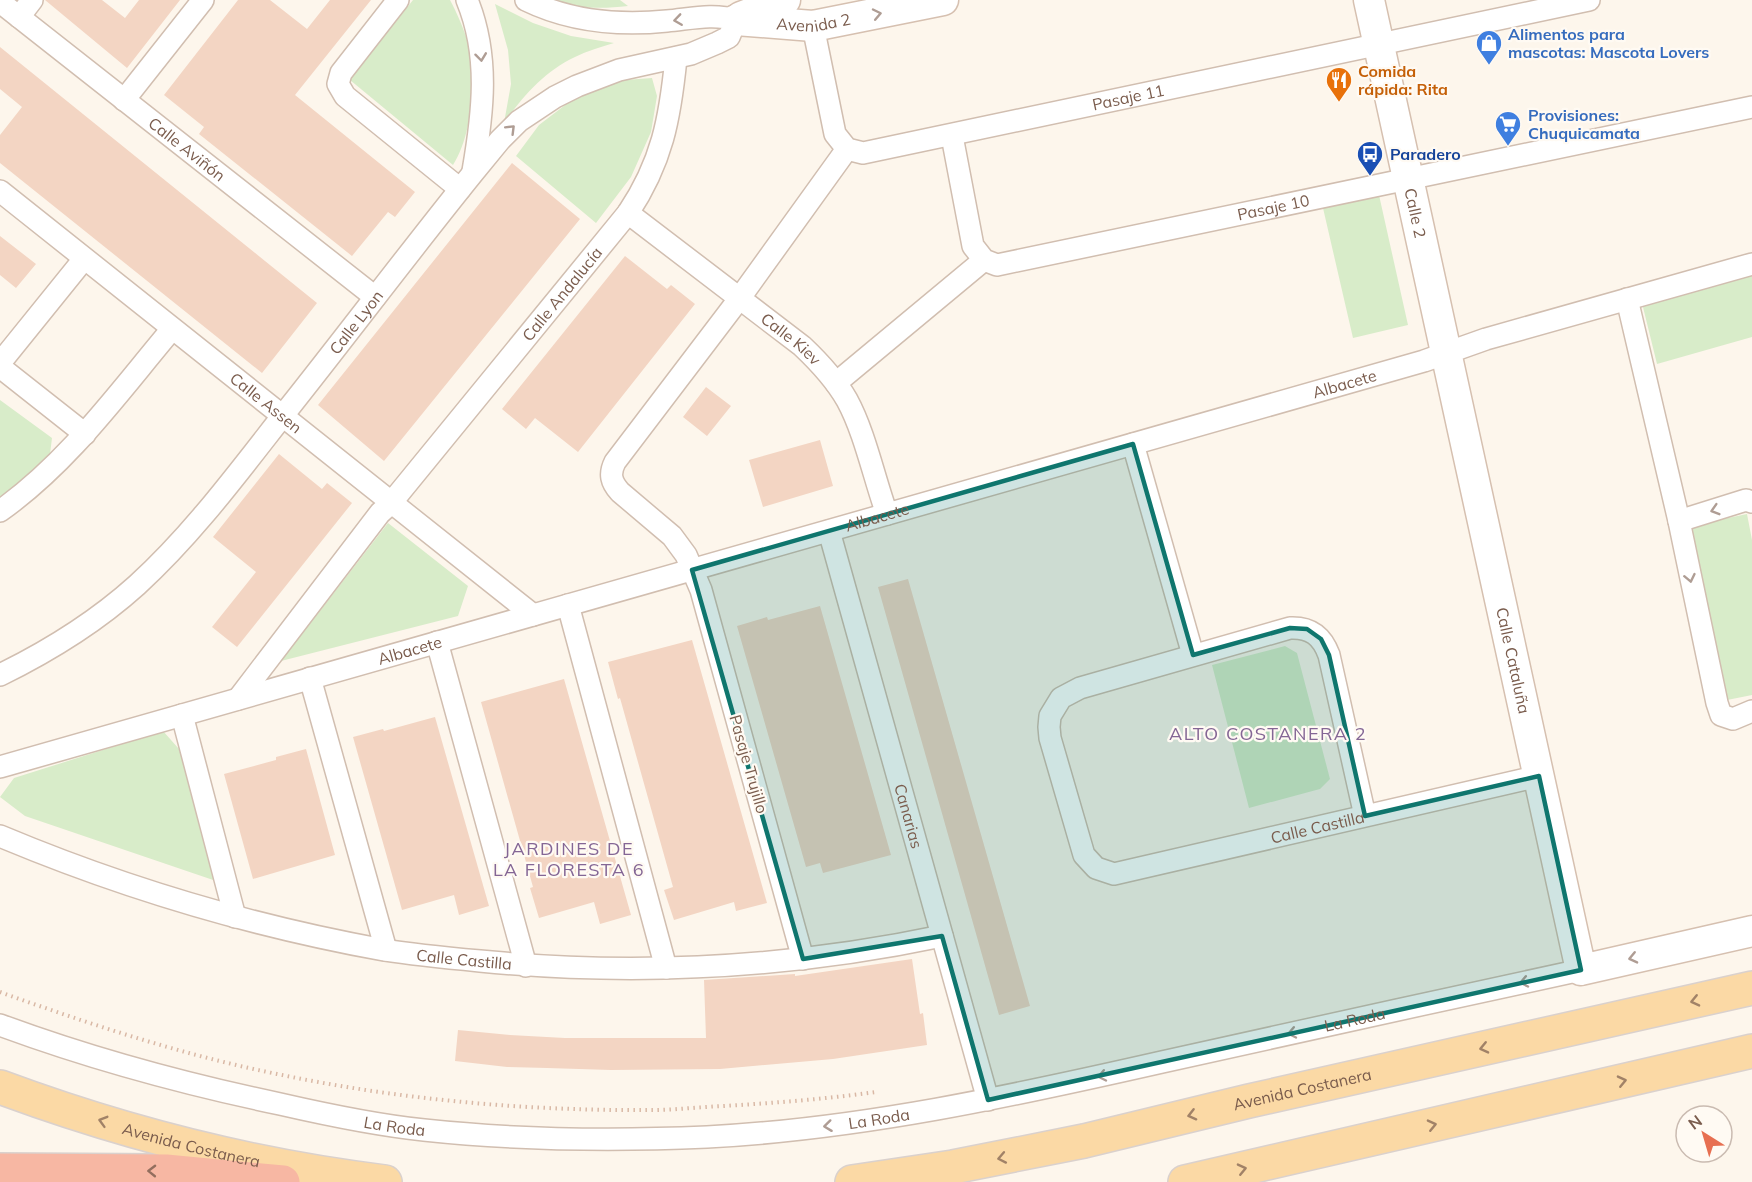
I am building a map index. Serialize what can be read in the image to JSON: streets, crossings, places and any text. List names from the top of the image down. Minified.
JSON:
{"streets":{"main road":["Avenida Costanera"],"street":["Avenida 2","Pasaje 11","Calle Aviñón","Pasaje 10","Calle 2","Calle Andalucía","Calle Lyon","Calle Kiev","Albacete","Calle Assen","Calle Cataluña","Pasaje Trujillo","Canarias","Calle Castilla","La Roda"]},"crossings":[["Avenida 2","Calle Lyon"],["Pasaje 11","Calle 2"],["Calle Aviñón","Calle Lyon"],["Pasaje 10","Calle 2"],["Calle 2","Albacete"],["Calle 2","Calle Cataluña"],["Calle Andalucía","Calle Lyon"],["Calle Andalucía","Calle Kiev"],["Calle Andalucía","Albacete"],["Calle Andalucía","Calle Assen"],["Calle Lyon","Calle Assen"],["Calle Kiev","Albacete"],["Calle Kiev","Pasaje Trujillo"],["Albacete","Calle Assen"],["Albacete","Calle Cataluña"],["Albacete","Pasaje Trujillo"],["Albacete","Canarias"],["Calle Cataluña","Calle Castilla"],["Calle Cataluña","La Roda"],["Pasaje Trujillo","Calle Castilla"],["Canarias","Calle Castilla"],["Canarias","La Roda"]],"one_way":["Avenida 2","La Roda"],"districts":["ALTO COSTANERA 2","JARDINES DE LA FLORESTA 6"],"places":{"shop":["Alimentos para mascotas: Mascota Lovers"],"restaurant":["Comida rápida: Rita"],"supermarket":["Provisiones: Chuquicamata"],"bus stop":["Paradero"]},"north":"top left"}
